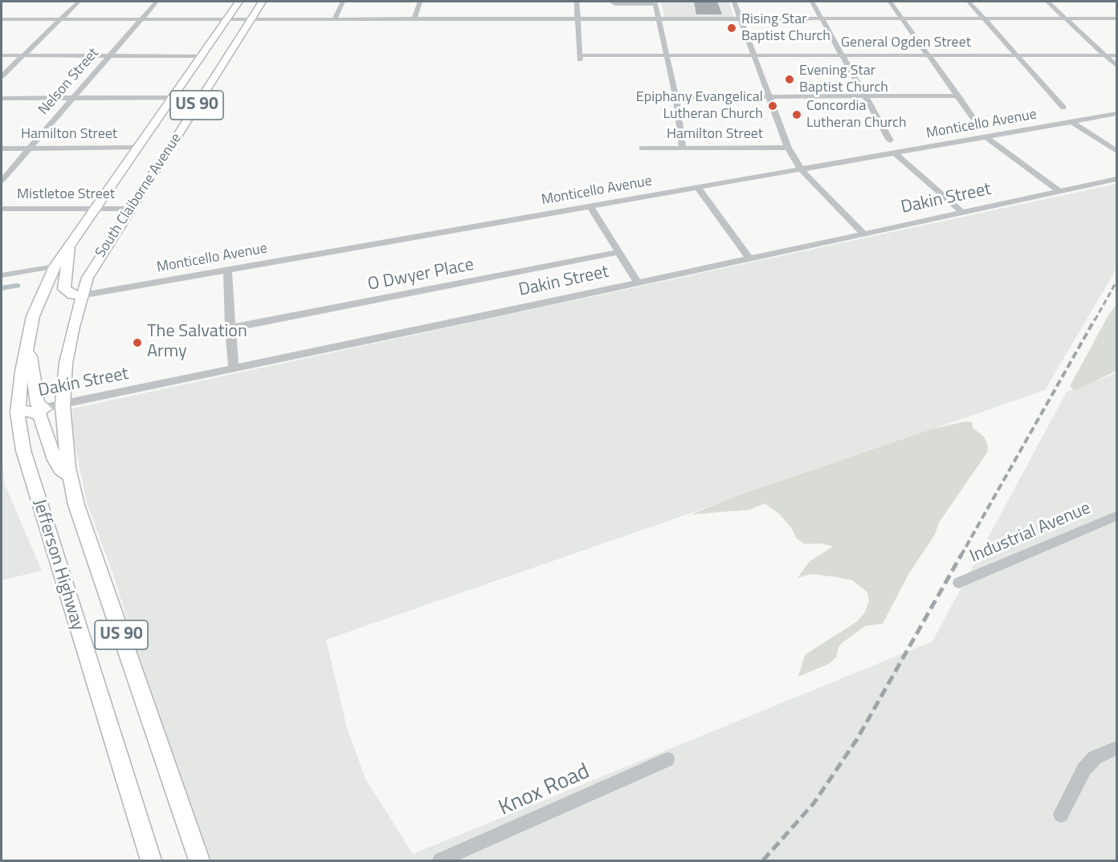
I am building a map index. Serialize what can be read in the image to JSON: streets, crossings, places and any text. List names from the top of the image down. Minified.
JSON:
{"streets":{"main road":["US 90","South Claiborne Avenue","Jefferson Highway"],"street":["General Ogden Street","Nelson Street","Monticello Avenue","Hamilton Street","Mistletoe Street","Dakin Street","O Dwyer Place","Industrial Avenue","Knox Road"]},"crossings":[["Nelson Street","Hamilton Street"],["Monticello Avenue","South Claiborne Avenue"],["Monticello Avenue","Jefferson Highway"],["Hamilton Street","South Claiborne Avenue"],["Mistletoe Street","South Claiborne Avenue"],["South Claiborne Avenue","Jefferson Highway"],["Dakin Street","Jefferson Highway"]],"places":["Rising Star Baptist Church","Evening Star Baptist Church","Epiphany Evangelical Lutheran Church","Concordia Lutheran Church","The Salvation Army"]}
